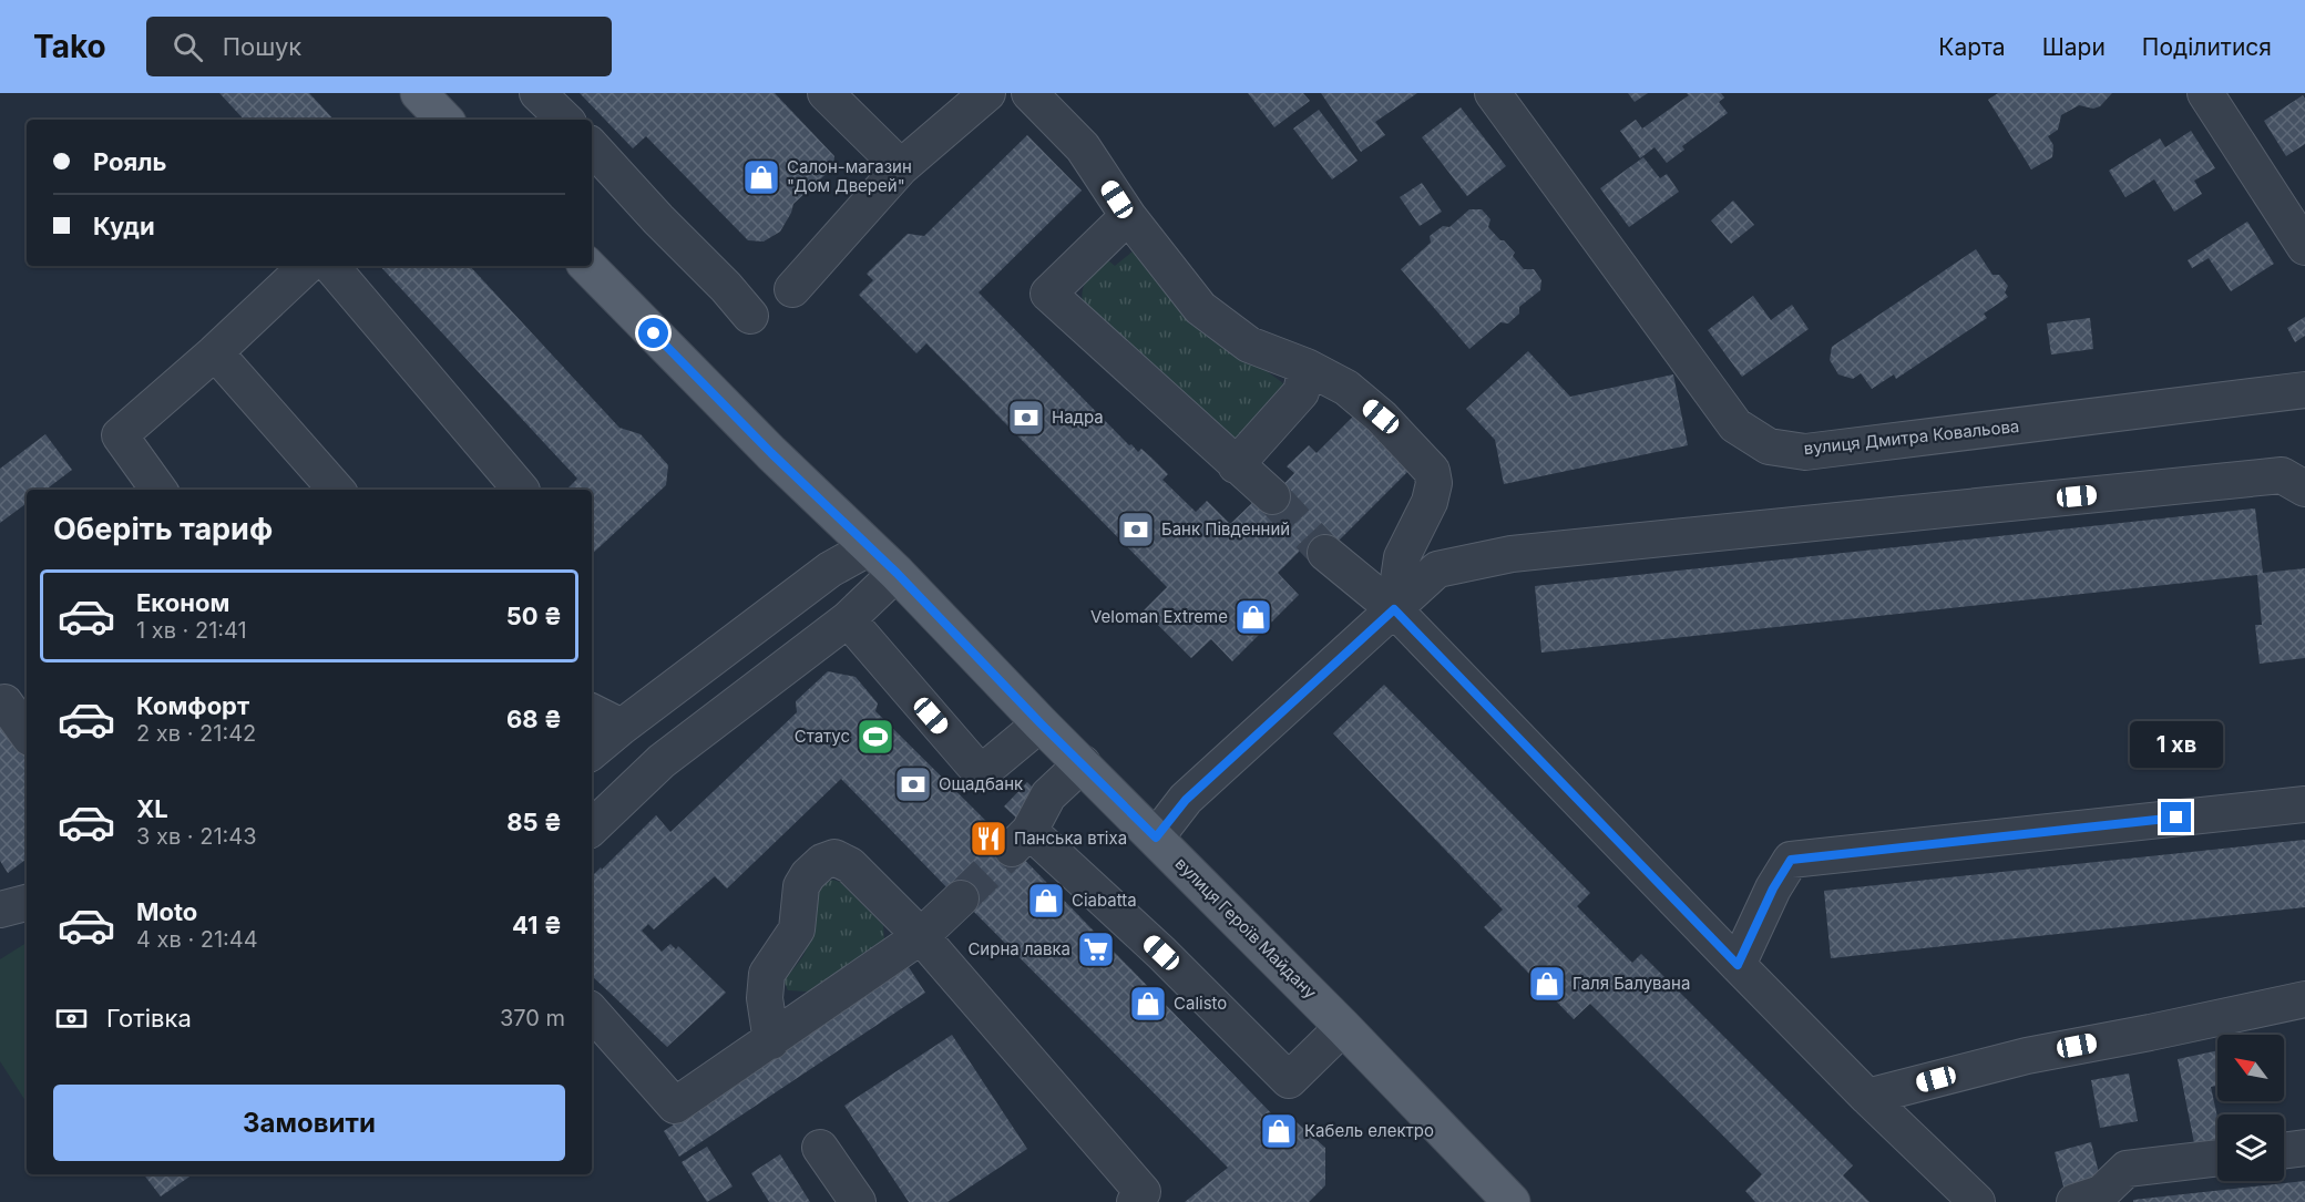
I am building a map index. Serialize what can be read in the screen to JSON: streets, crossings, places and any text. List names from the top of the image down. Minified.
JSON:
{"streets":{"main road":["вулиця Героїв Майдану"],"street":["вулиця Дмитра Ковальова"]},"places":{"shop":["Салон-магазин \"Дом Дверей\"","Veloman Extreme","Ciabatta","Галя Балувана","Calisto","Кабель електро"],"bank":["Надра","Банк Південний","Ощадбанк"],"sports":["Статус"],"restaurant":["Панська втіха"],"supermarket":["Сирна лавка"]},"north":"top left","page":{"header":"Tako","search":"Пошук","nav":["Карта","Шари","Поділитися"],"banner":["Рояль","Куди"],"heading":"Оберіть тариф","list":[{"name":"Економ","note":"1 хв · 21:41","value":"50 ₴"},{"name":"Комфорт","note":"2 хв · 21:42","value":"68 ₴"},{"name":"XL","note":"3 хв · 21:43","value":"85 ₴"},{"name":"Moto","note":"4 хв · 21:44","value":"41 ₴"}],"bubble":"1 хв","pay":["Готівка","370 m"],"buttons":"Замовити"}}
